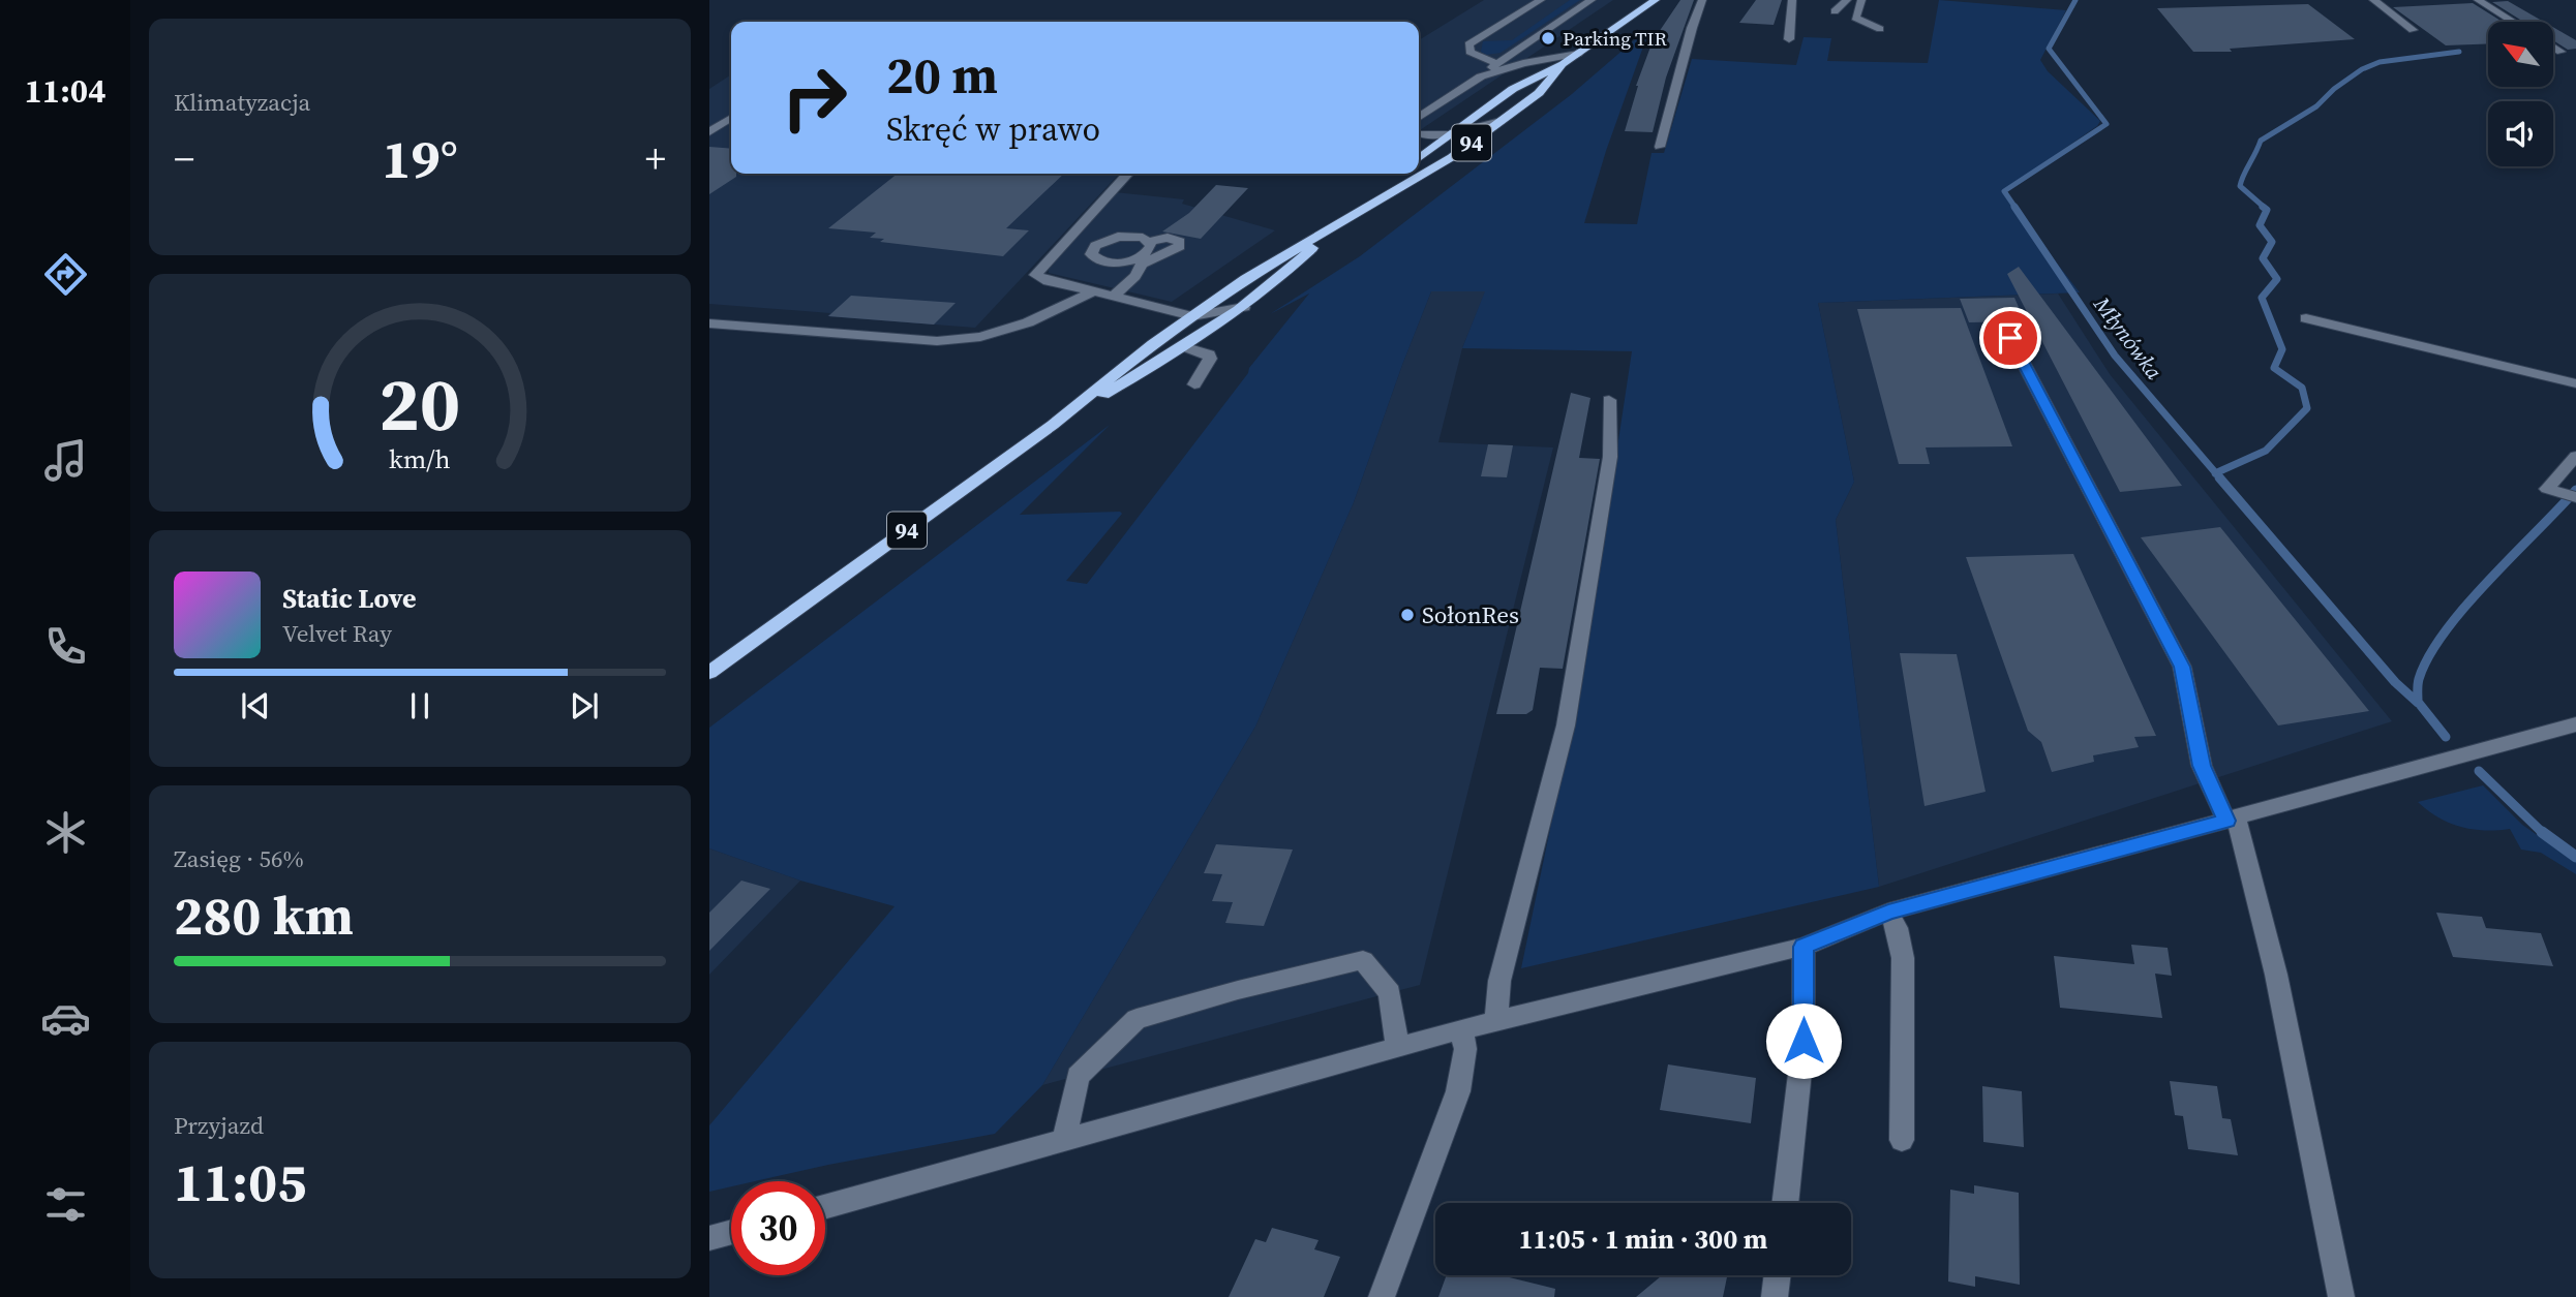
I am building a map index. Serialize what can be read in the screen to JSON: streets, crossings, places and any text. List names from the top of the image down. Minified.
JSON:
{"streets":{"main road":["94"]},"water":["Młynówka"],"places":["Parking TIR","SołonRes"],"north":"top left","page":{"tabs":"11:04","tile":["Klimatyzacja",["Zasięg · 56%","280 km"],["Przyjazd","11:05"]],"turn":["20 m","Skręć w prawo"],"heat":["−","19°","+"],"song":["Static Love","Velvet Ray"],"limit":"30","trip":"11:05 · 1 min · 300 m","gauge":["20","km/h"]}}
